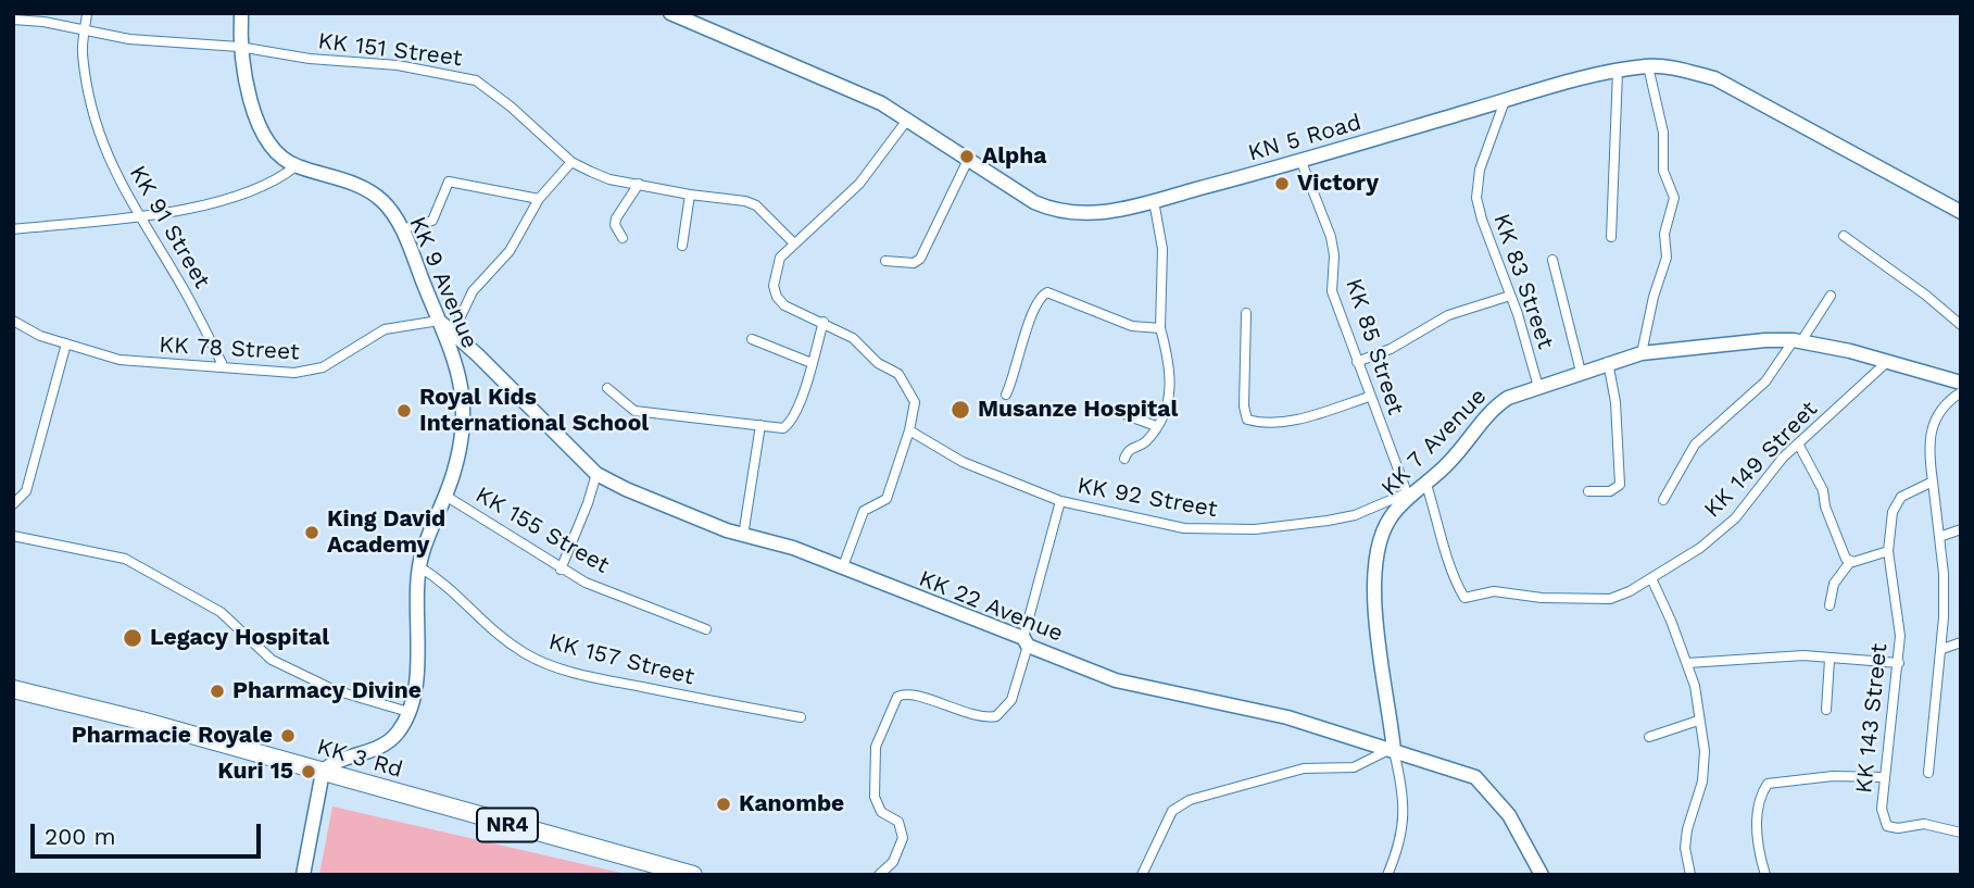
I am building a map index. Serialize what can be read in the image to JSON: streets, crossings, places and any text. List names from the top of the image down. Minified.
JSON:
{"streets":{"highway":["KK 3 Rd","NR4"],"main road":["KN 5 Road","KK 9 Avenue","KK 7 Avenue","KK 22 Avenue"],"street":["KK 151 Street","KK 91 Street","KK 83 Street","KK 85 Street","KK 78 Street","KK 149 Street","KK 92 Street","KK 155 Street","KK 157 Street","KK 143 Street"]},"crossings":[["KK 151 Street","KK 91 Street"],["KK 151 Street","KK 9 Avenue"],["KN 5 Road","KK 83 Street"],["KN 5 Road","KK 85 Street"],["KK 91 Street","KK 78 Street"],["KK 83 Street","KK 7 Avenue"],["KK 9 Avenue","KK 78 Street"],["KK 9 Avenue","KK 155 Street"],["KK 9 Avenue","KK 22 Avenue"],["KK 9 Avenue","KK 157 Street"],["KK 9 Avenue","KK 3 Rd"],["KK 85 Street","KK 7 Avenue"],["KK 85 Street","KK 92 Street"],["KK 78 Street","KK 22 Avenue"],["KK 7 Avenue","KK 149 Street"],["KK 7 Avenue","KK 92 Street"],["KK 7 Avenue","KK 22 Avenue"],["KK 92 Street","KK 22 Avenue"]],"places":["Alpha","Victory","Musanze Hospital","Royal Kids International School","King David Academy","Legacy Hospital","Pharmacy Divine","Pharmacie Royale","Kuri 15","Kanombe"],"scale_bar":"200 m"}
